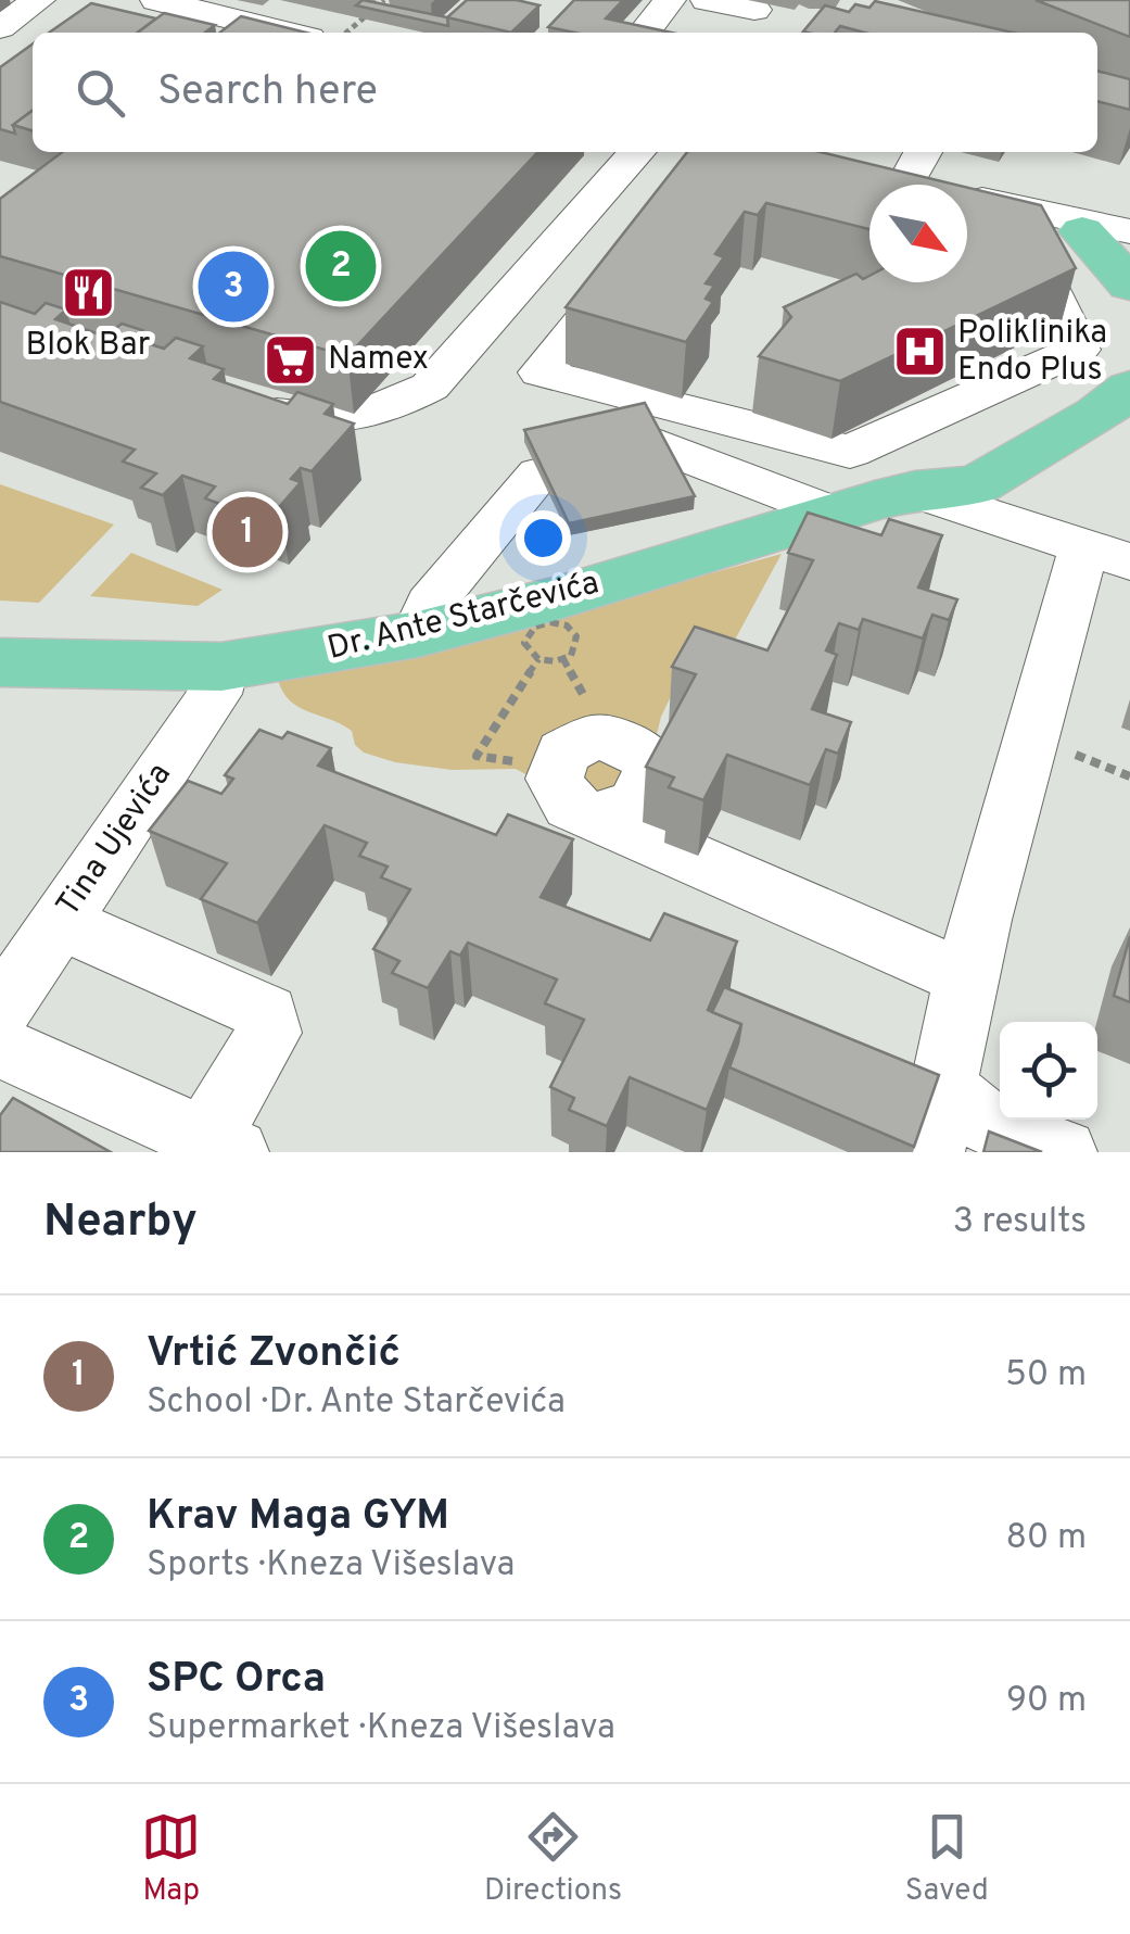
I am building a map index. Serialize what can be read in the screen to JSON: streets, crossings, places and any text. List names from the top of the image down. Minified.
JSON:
{"streets":{"main road":["Dr. Ante Starčevića"],"street":["Tina Ujevića"]},"crossings":[["Dr. Ante Starčevića","Tina Ujevića"]],"places":{"restaurant":["Blok Bar"],"hospital":["Poliklinika Endo Plus"],"supermarket":["Namex"]},"north":"bottom right","page":{"search":"Search here","pins":["2","3","1"],"heading":["Nearby","3 results"],"list":[{"mark":"1","name":"Vrtić Zvončić","note":"School · Dr. Ante Starčevića","value":"50 m"},{"mark":"2","name":"Krav Maga GYM","note":"Sports · Kneza Višeslava","value":"80 m"},{"mark":"3","name":"SPC Orca","note":"Supermarket · Kneza Višeslava","value":"90 m"}],"nav":["Map","Directions","Saved"]}}
